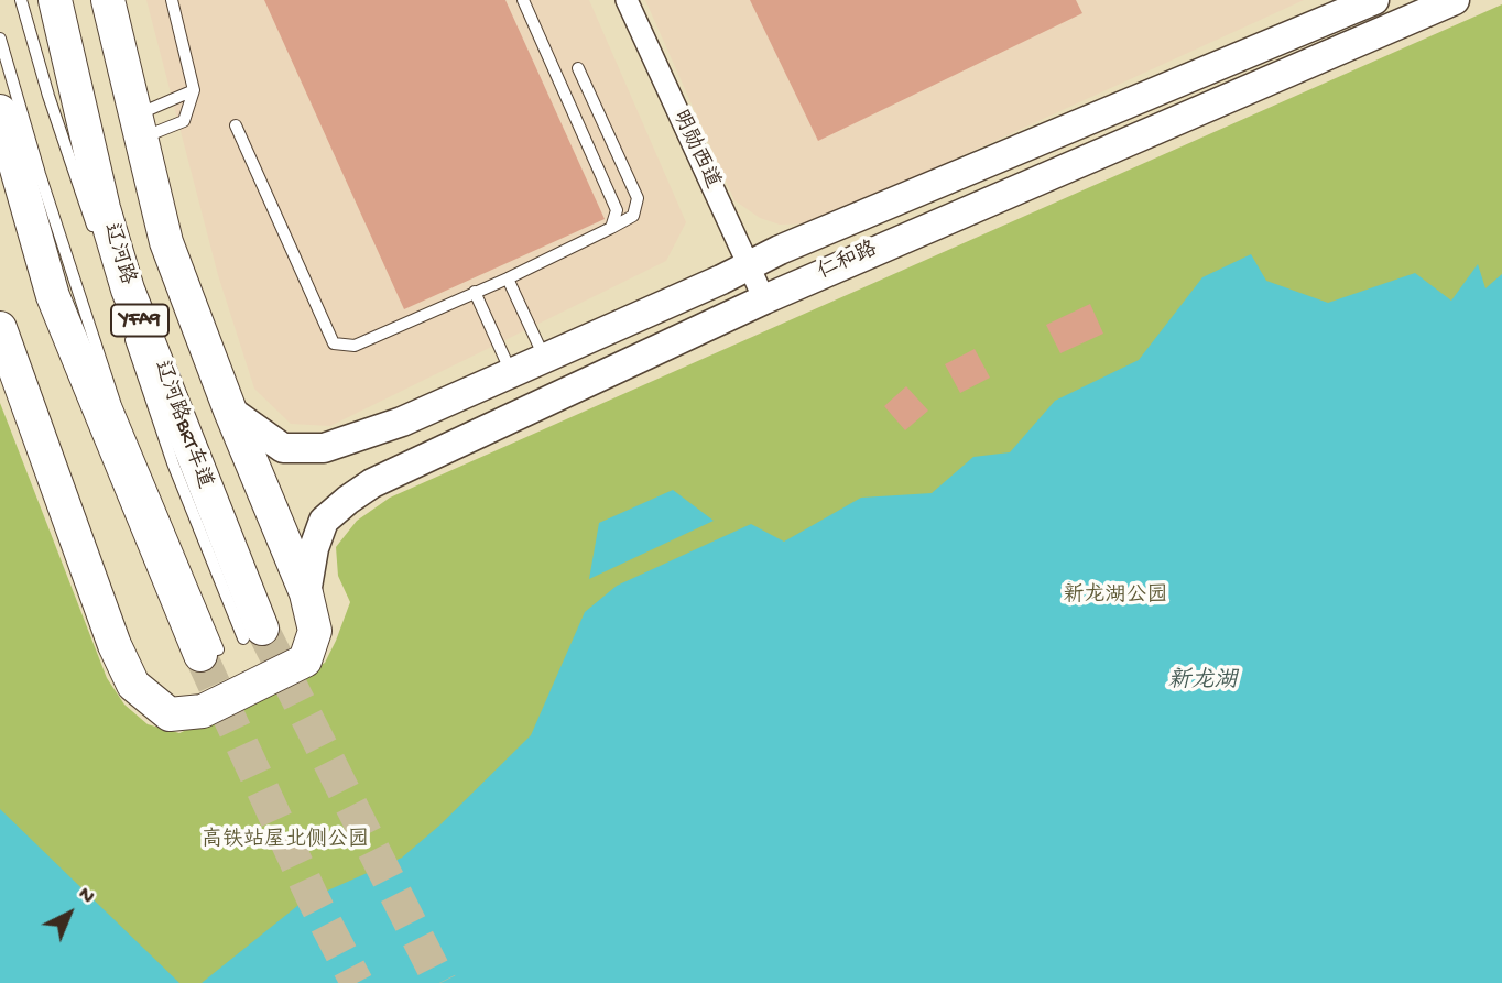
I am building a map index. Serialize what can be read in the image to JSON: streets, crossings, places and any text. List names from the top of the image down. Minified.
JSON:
{"streets":{"main road":["辽河路","YFA9"],"street":["明勋西道","仁和路"],"lane":["辽河路BRT车道"]},"crossings":[["明勋西道","仁和路"],["辽河路","辽河路BRT车道"]],"water":["新龙湖"],"parks":["新龙湖公园","高铁站屋北侧公园"],"north":"top right"}
